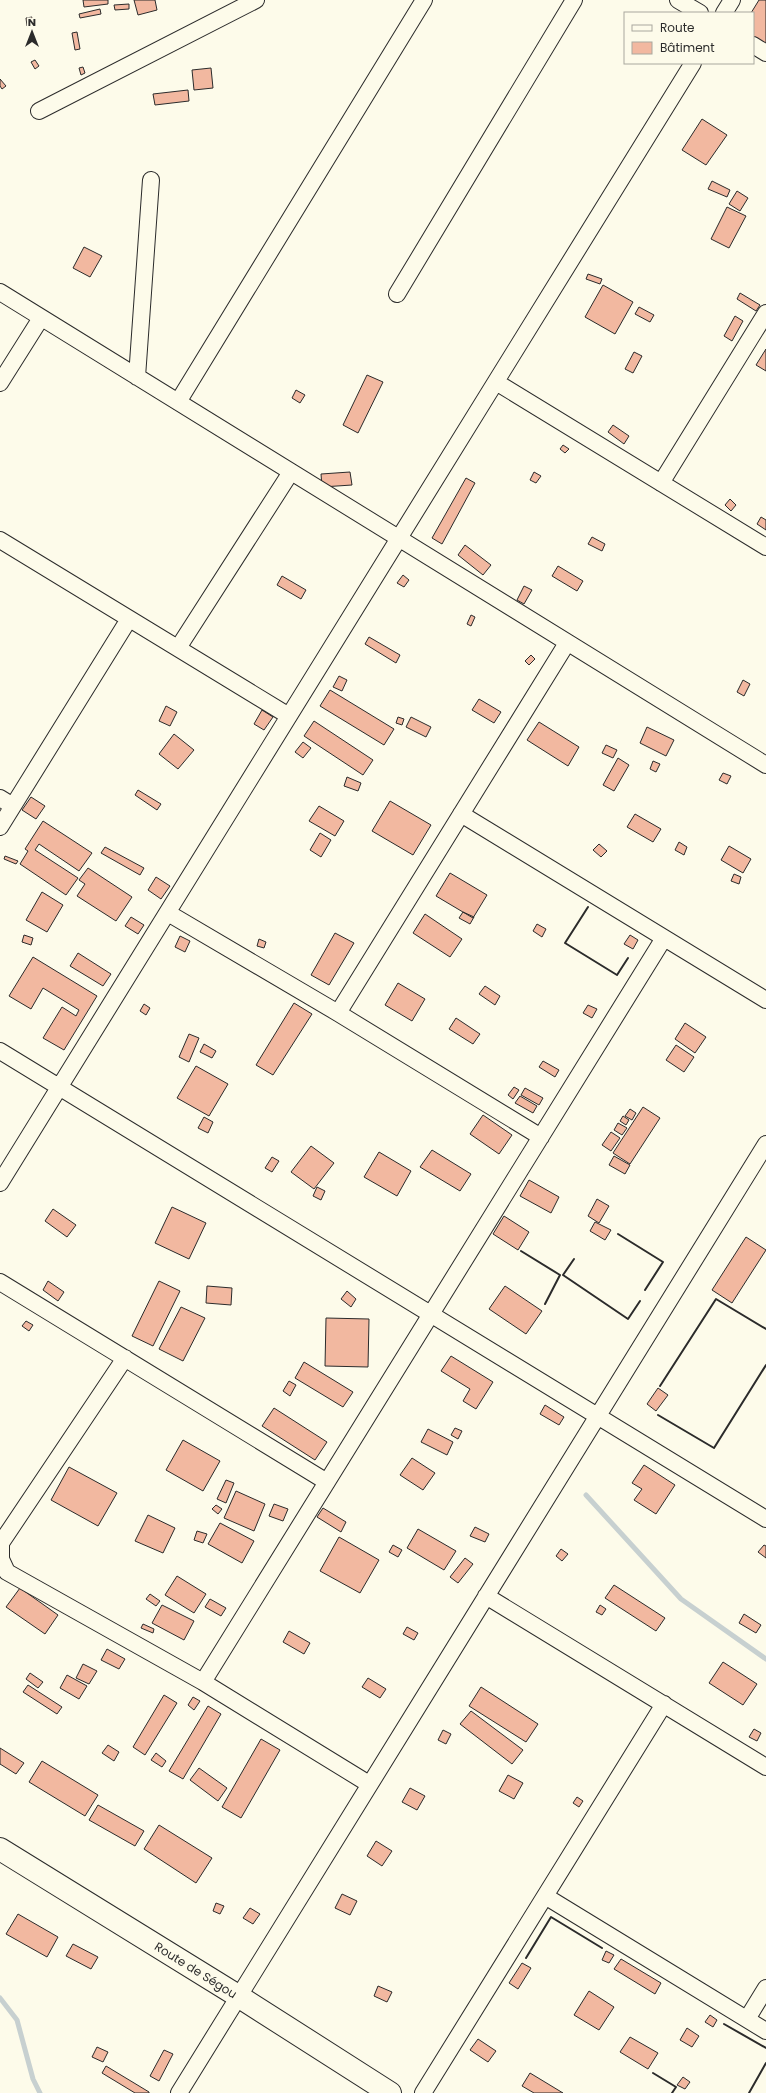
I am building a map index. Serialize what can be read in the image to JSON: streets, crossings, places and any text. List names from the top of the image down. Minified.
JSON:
{"streets":{"highway":["Route de Ségou"]},"legend":["Route","Bâtiment"],"north":"top"}
